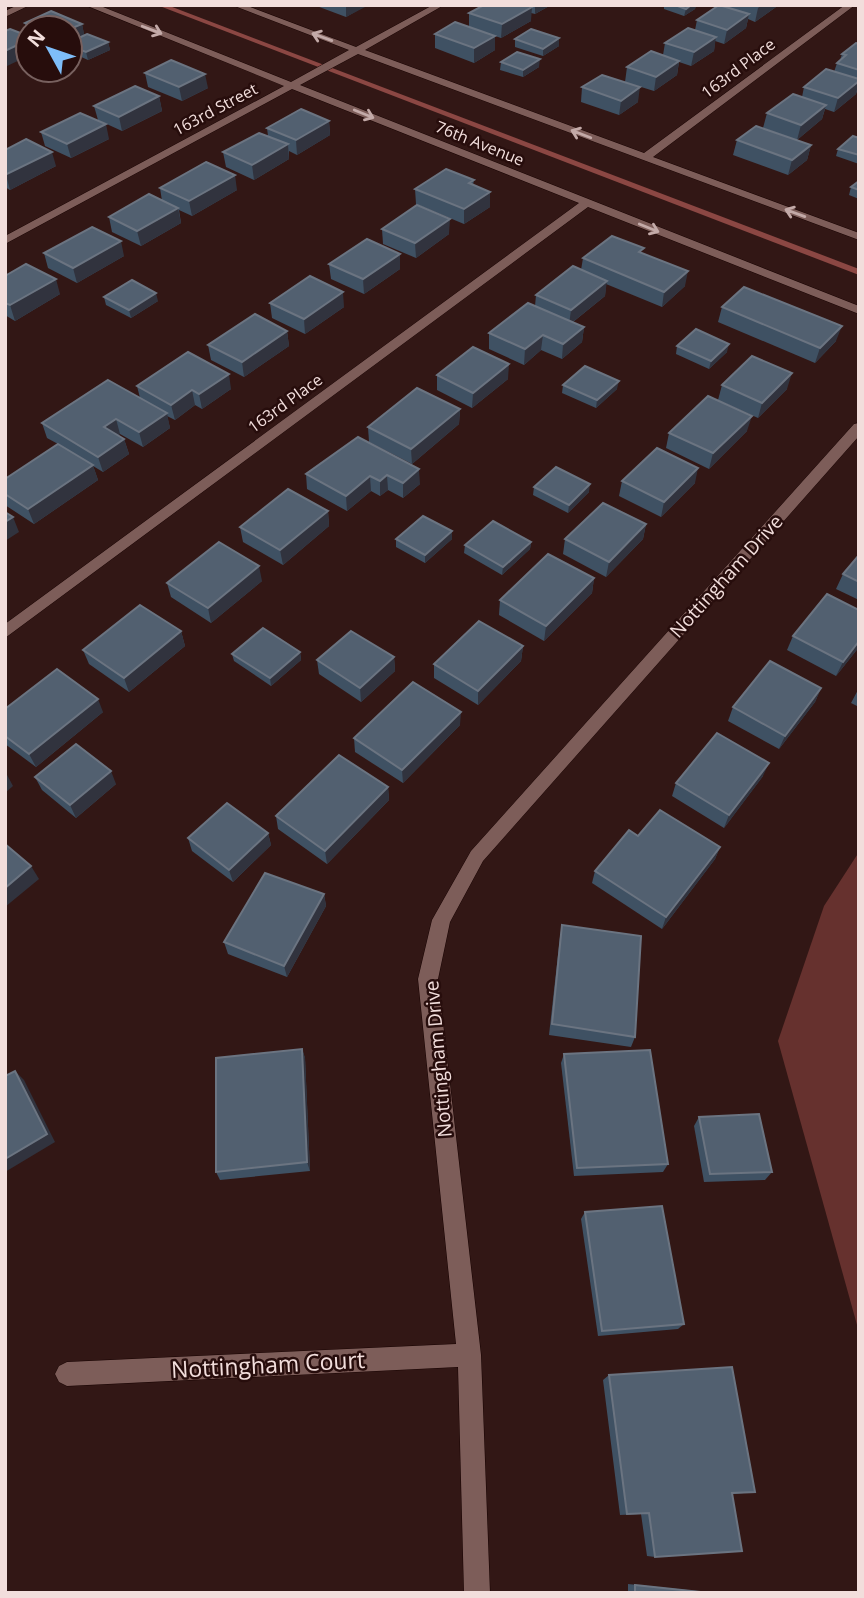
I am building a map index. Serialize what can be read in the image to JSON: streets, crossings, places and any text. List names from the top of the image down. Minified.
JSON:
{"streets":{"street":["163rd Place","163rd Street","76th Avenue","Nottingham Drive","Nottingham Court"]},"crossings":[["163rd Place","76th Avenue"],["163rd Street","76th Avenue"],["Nottingham Drive","Nottingham Court"]],"north":"top left"}
